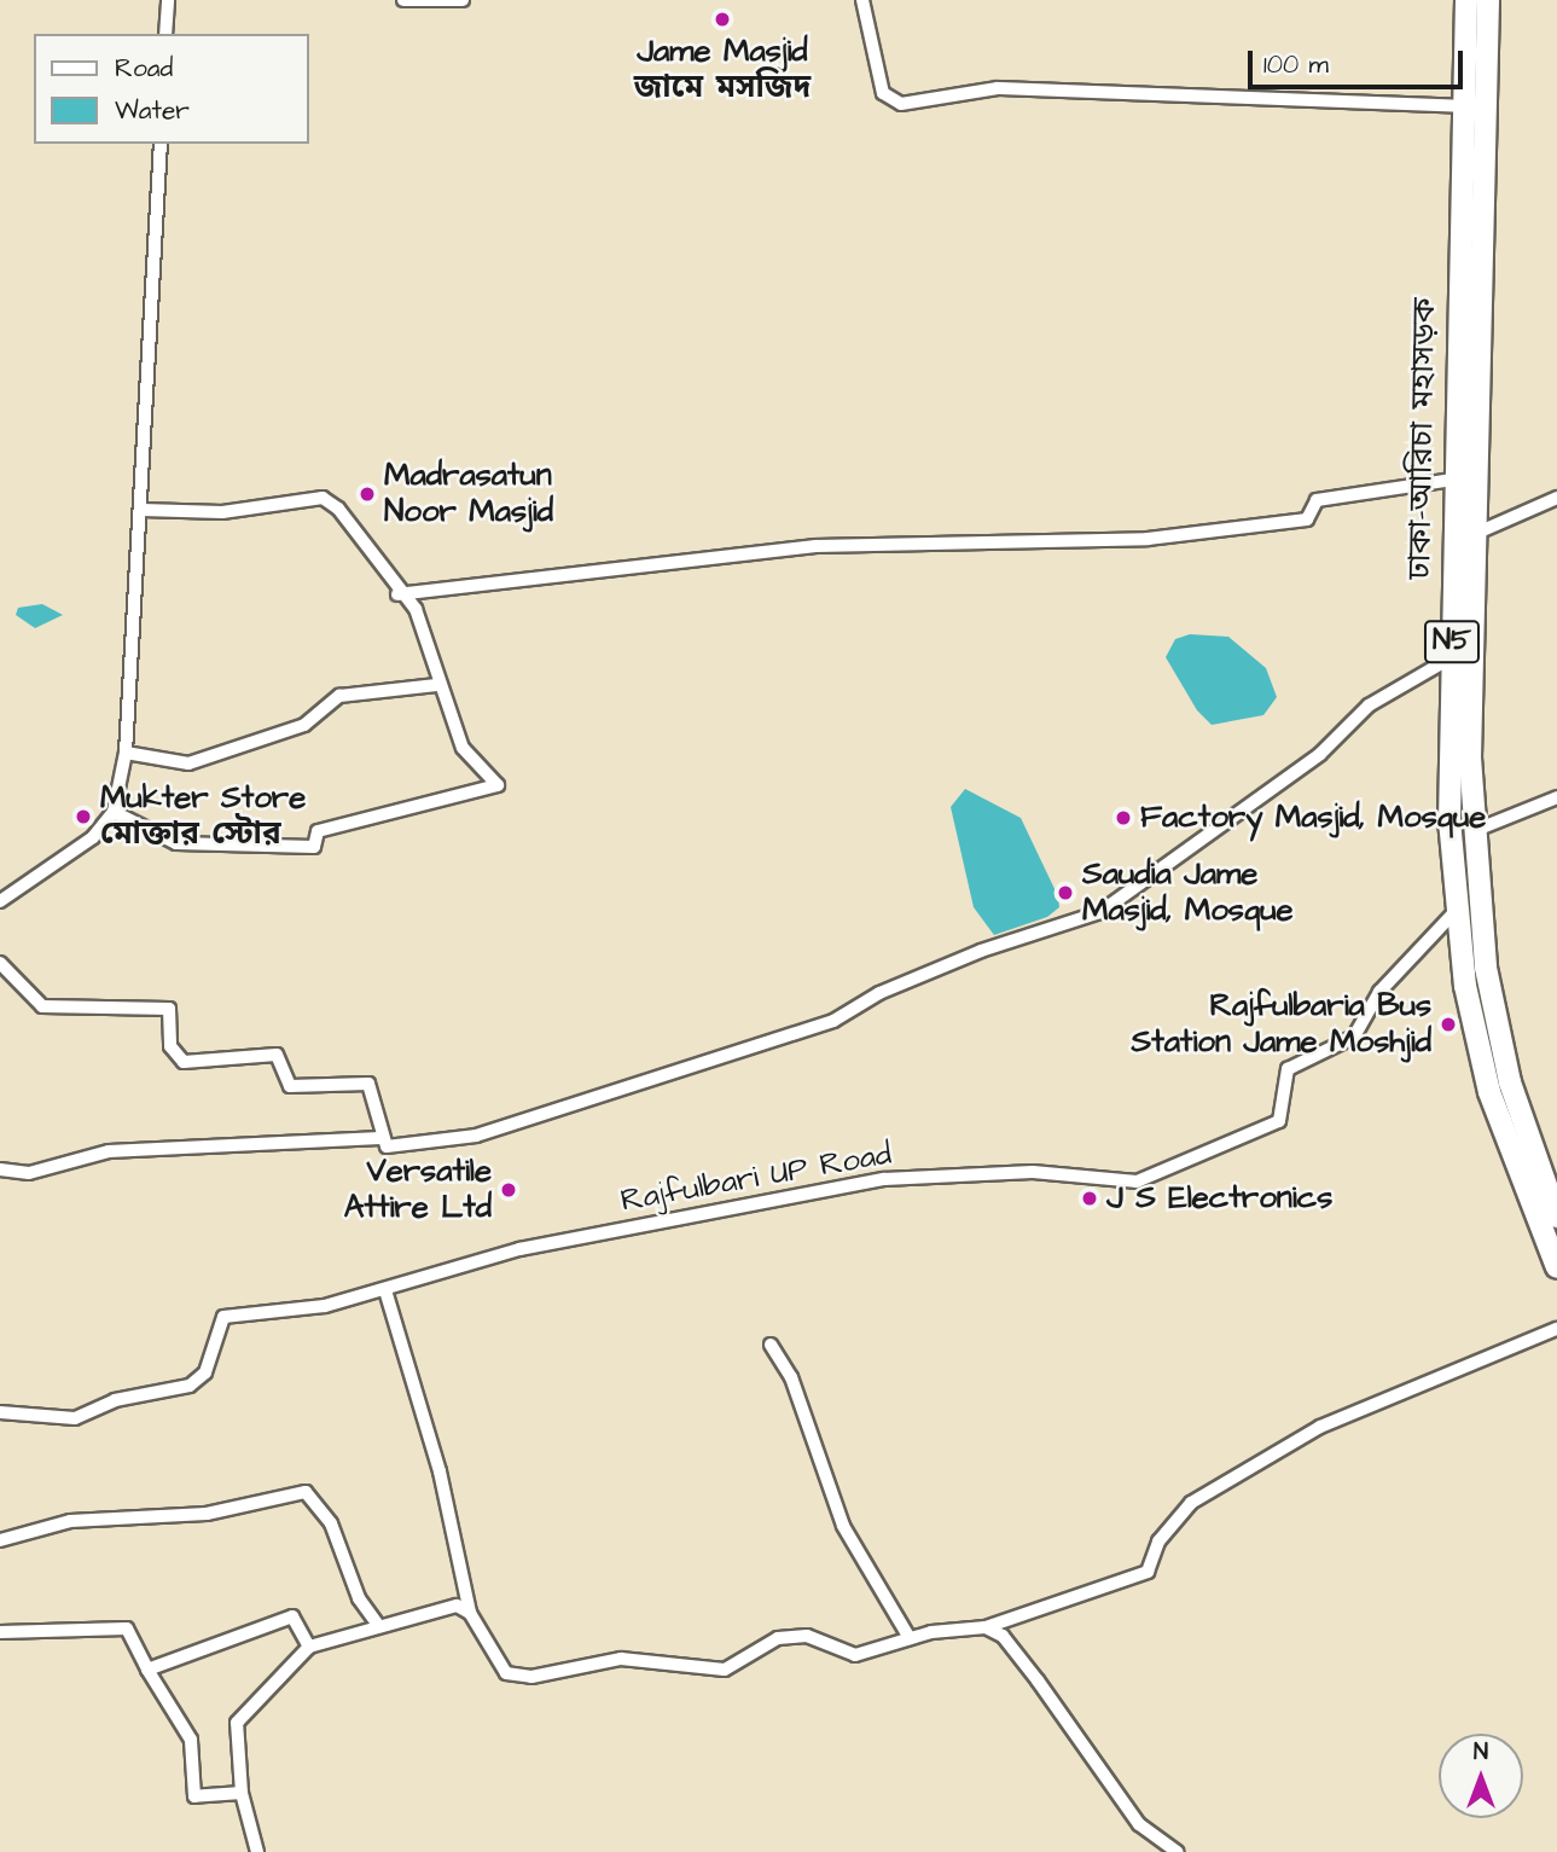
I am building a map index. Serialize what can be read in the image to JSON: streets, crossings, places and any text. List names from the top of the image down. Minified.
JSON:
{"streets":{"highway":["ঢাকা-আরিচা মহাসড়ক","N5"],"street":["Rajfulbari UP Road"]},"crossings":[["ঢাকা-আরিচা মহাসড়ক","Rajfulbari UP Road"]],"places":["Jame Masjid জামে মসজিদ","Madrasatun Noor Masjid","Mukter Store মোক্তার স্টোর","Factory Masjid, Mosque","Saudia Jame Masjid, Mosque","Rajfulbaria Bus Station Jame Moshjid","Versatile Attire Ltd","J S Electronics"],"legend":["Road","Water"],"scale_bar":"100 m","north":"top"}
